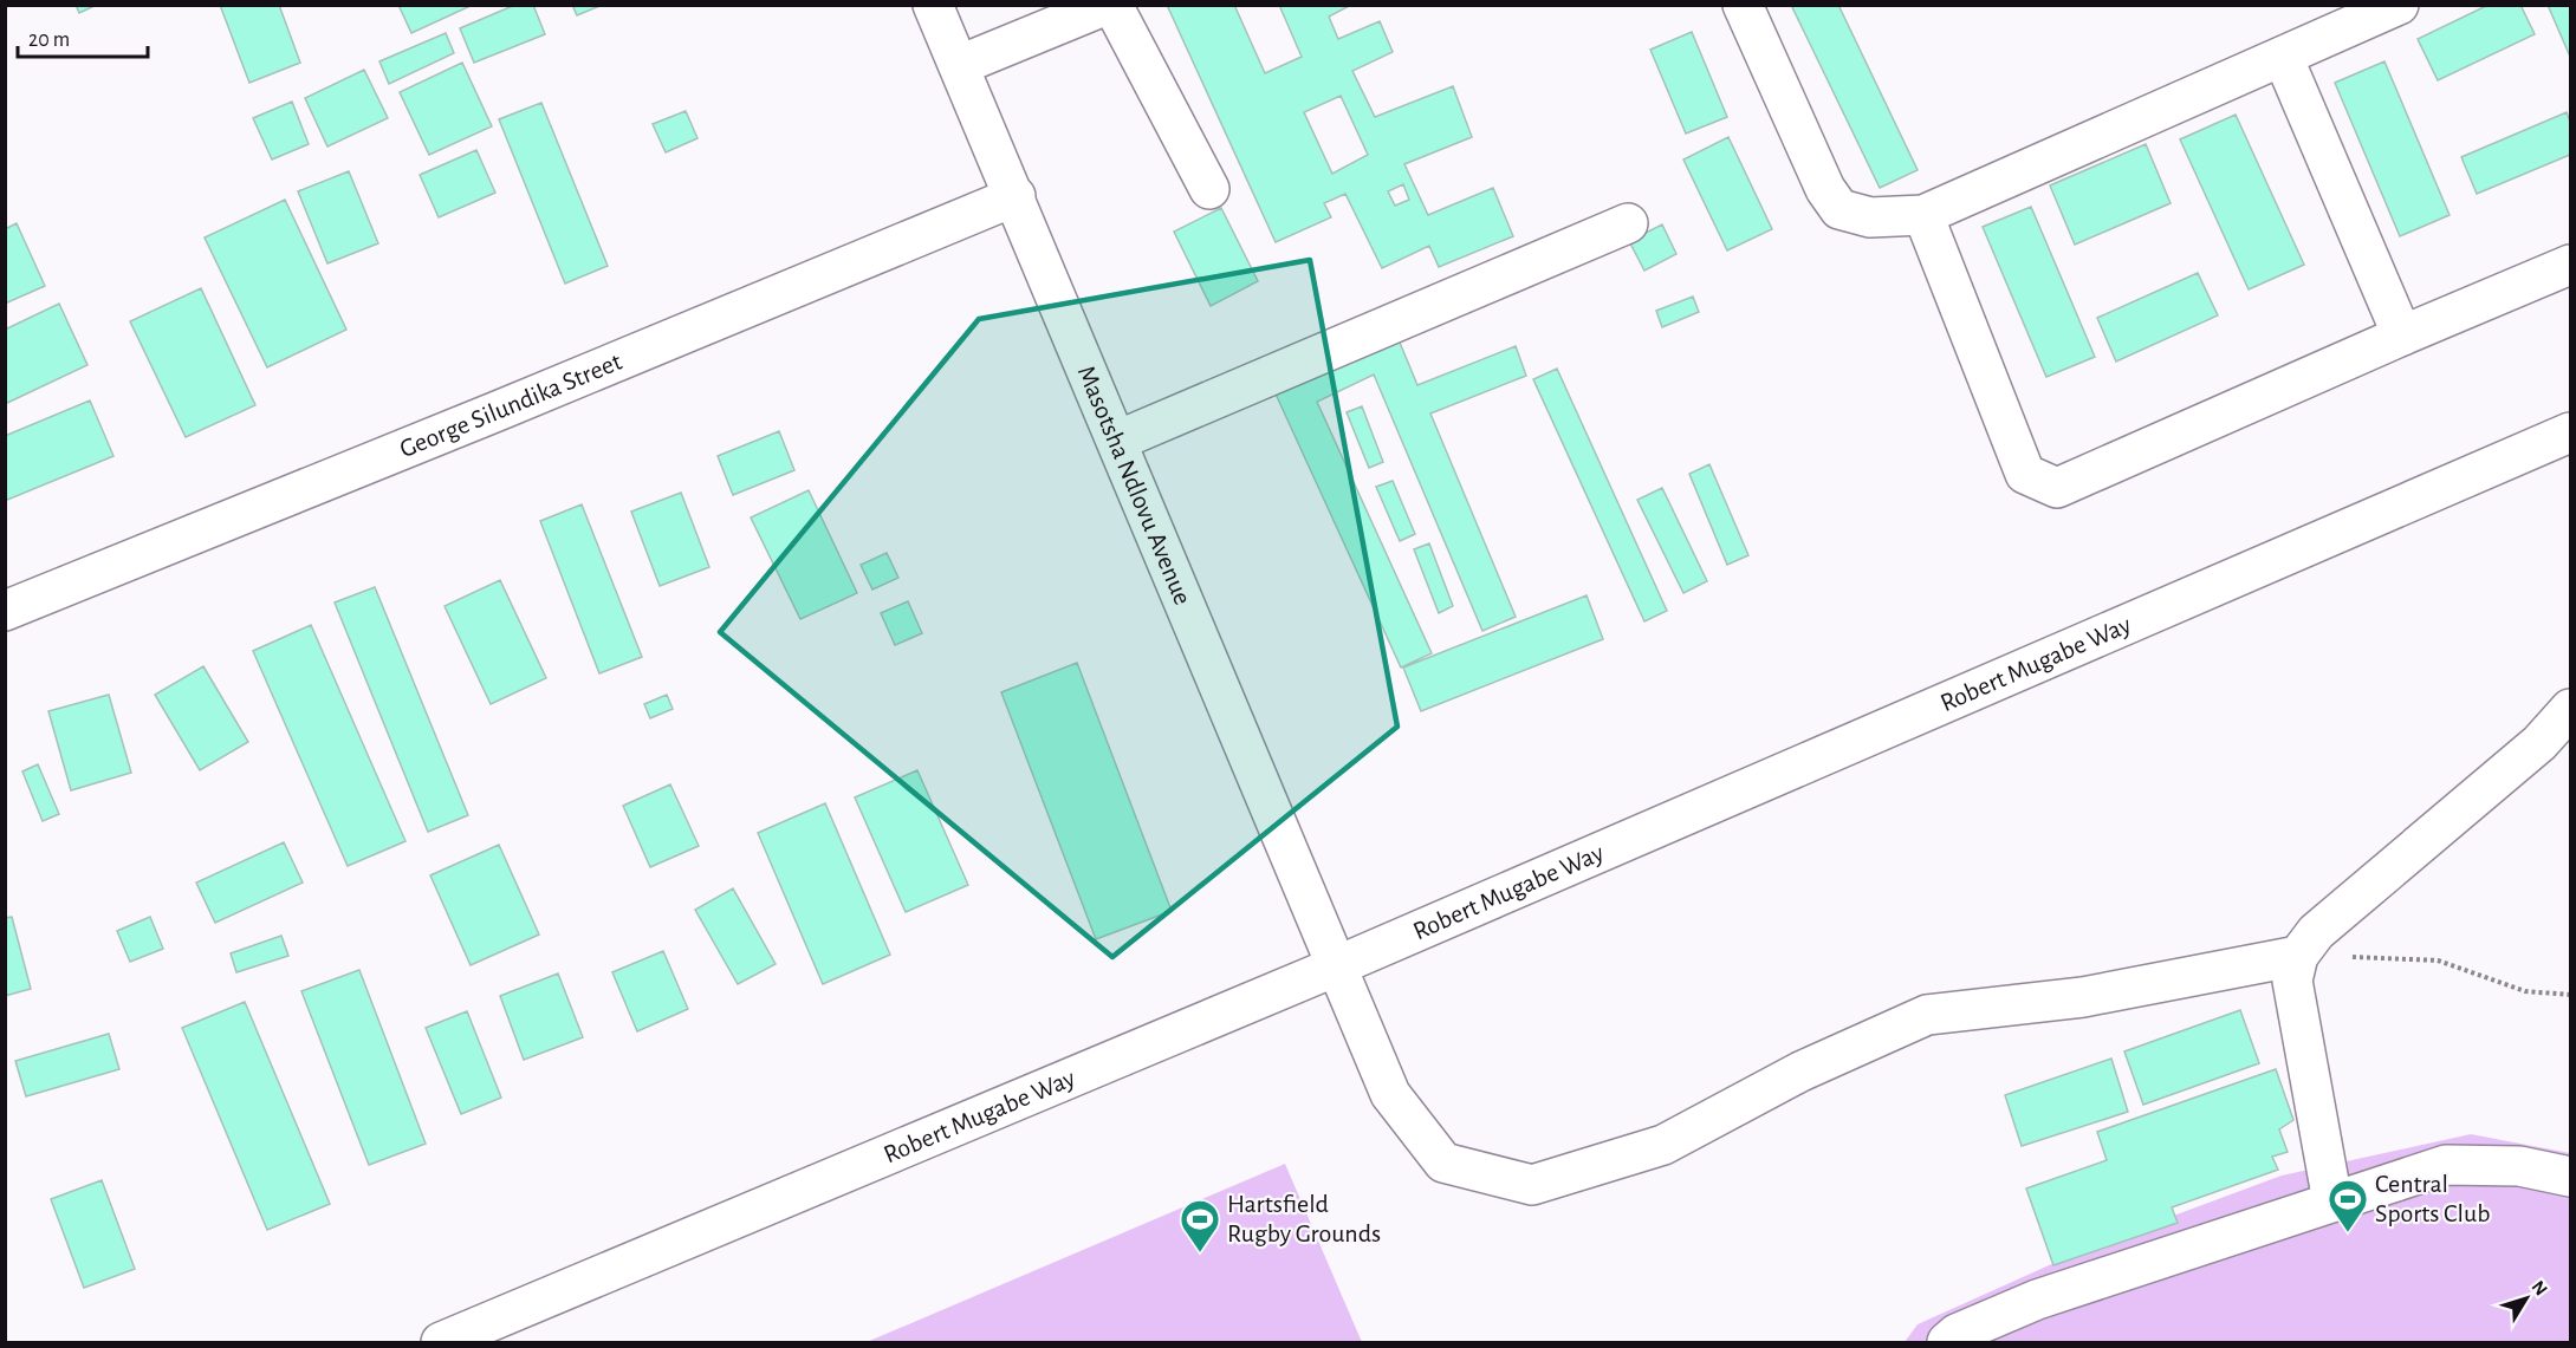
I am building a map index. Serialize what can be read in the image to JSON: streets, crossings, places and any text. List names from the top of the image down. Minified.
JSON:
{"streets":{"main road":["George Silundika Street","Masotsha Ndlovu Avenue","Robert Mugabe Way"]},"crossings":[["George Silundika Street","Masotsha Ndlovu Avenue"],["Masotsha Ndlovu Avenue","Robert Mugabe Way"]],"places":{"sports":["Central Sports Club","Hartsfield Rugby Grounds"]},"scale_bar":"20 m","north":"top right"}
